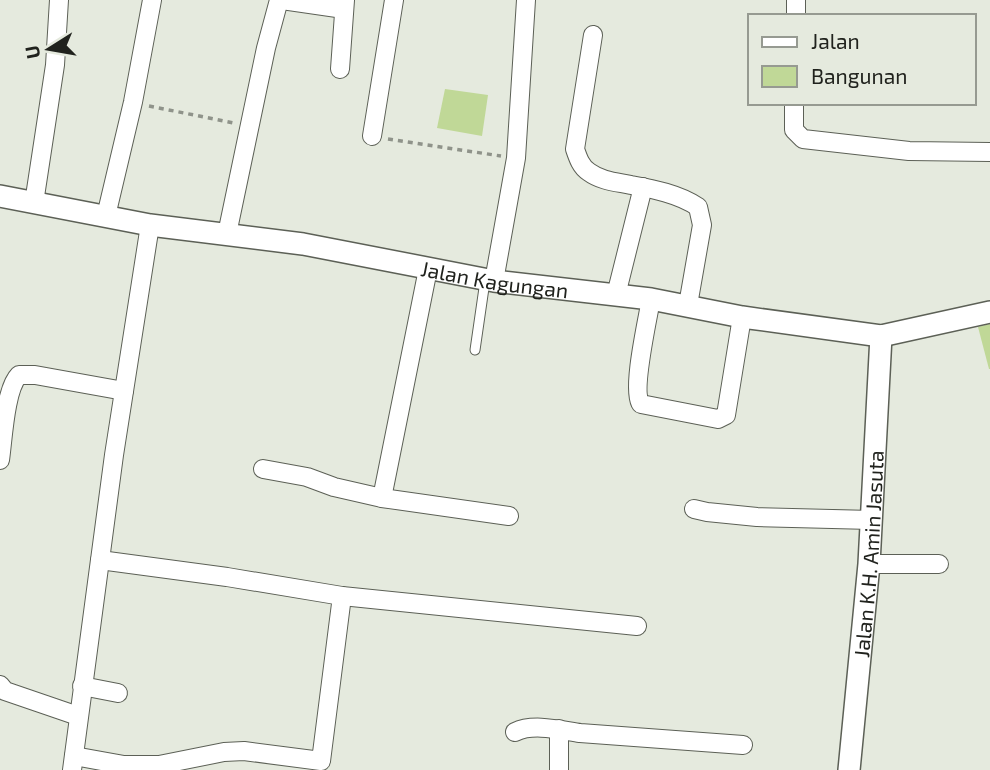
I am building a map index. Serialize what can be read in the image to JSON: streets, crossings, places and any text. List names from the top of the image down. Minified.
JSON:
{"streets":{"street":["Jalan Kagungan","Jalan K.H. Amin Jasuta"]},"crossings":[["Jalan Kagungan","Jalan K.H. Amin Jasuta"]],"legend":["Jalan","Bangunan"],"north":"left"}
